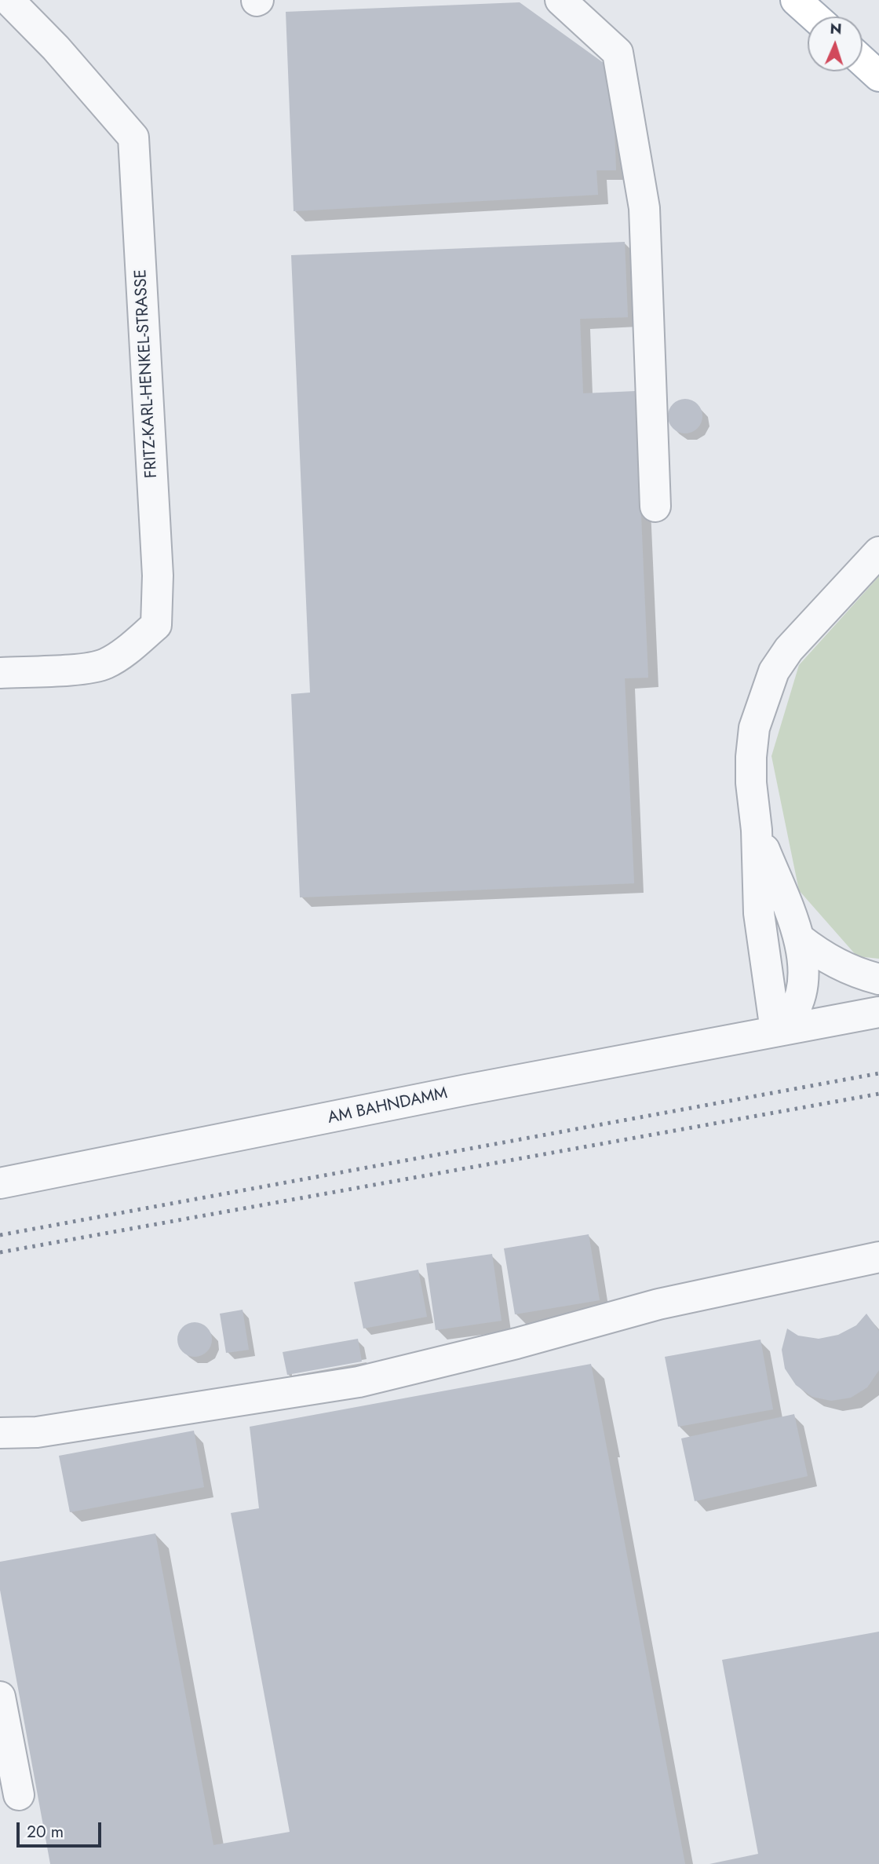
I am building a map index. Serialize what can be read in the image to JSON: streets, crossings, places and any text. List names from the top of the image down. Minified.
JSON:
{"streets":{"street":["FRITZ-KARL-HENKEL-STRASSE","AM BAHNDAMM"]},"scale_bar":"20 m","north":"top"}
